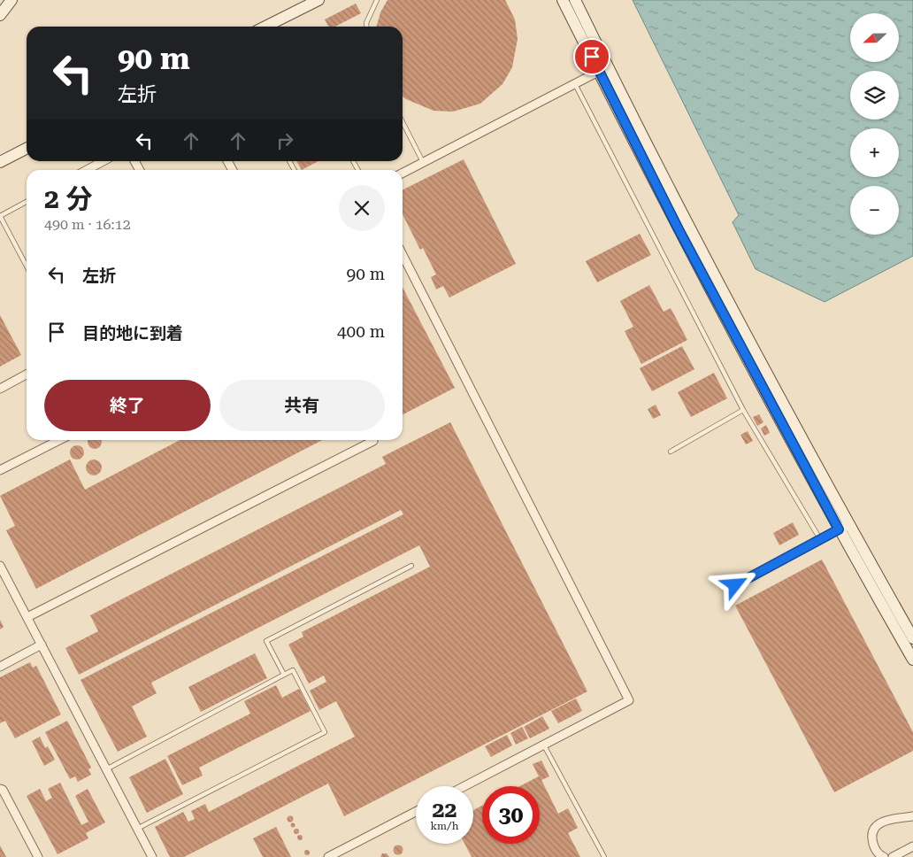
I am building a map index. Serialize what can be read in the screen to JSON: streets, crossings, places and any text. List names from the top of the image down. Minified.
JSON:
{"north":"left","page":{"map_buttons":["+","−"],"turn":["90 m","左折"],"heading":["2 分","490 m · 16:12"],"list":[{"name":"左折","value":"90 m"},{"name":"目的地に到着","value":"400 m"}],"buttons":["終了","共有"],"speed":"22 km/h","limit":"30"}}
